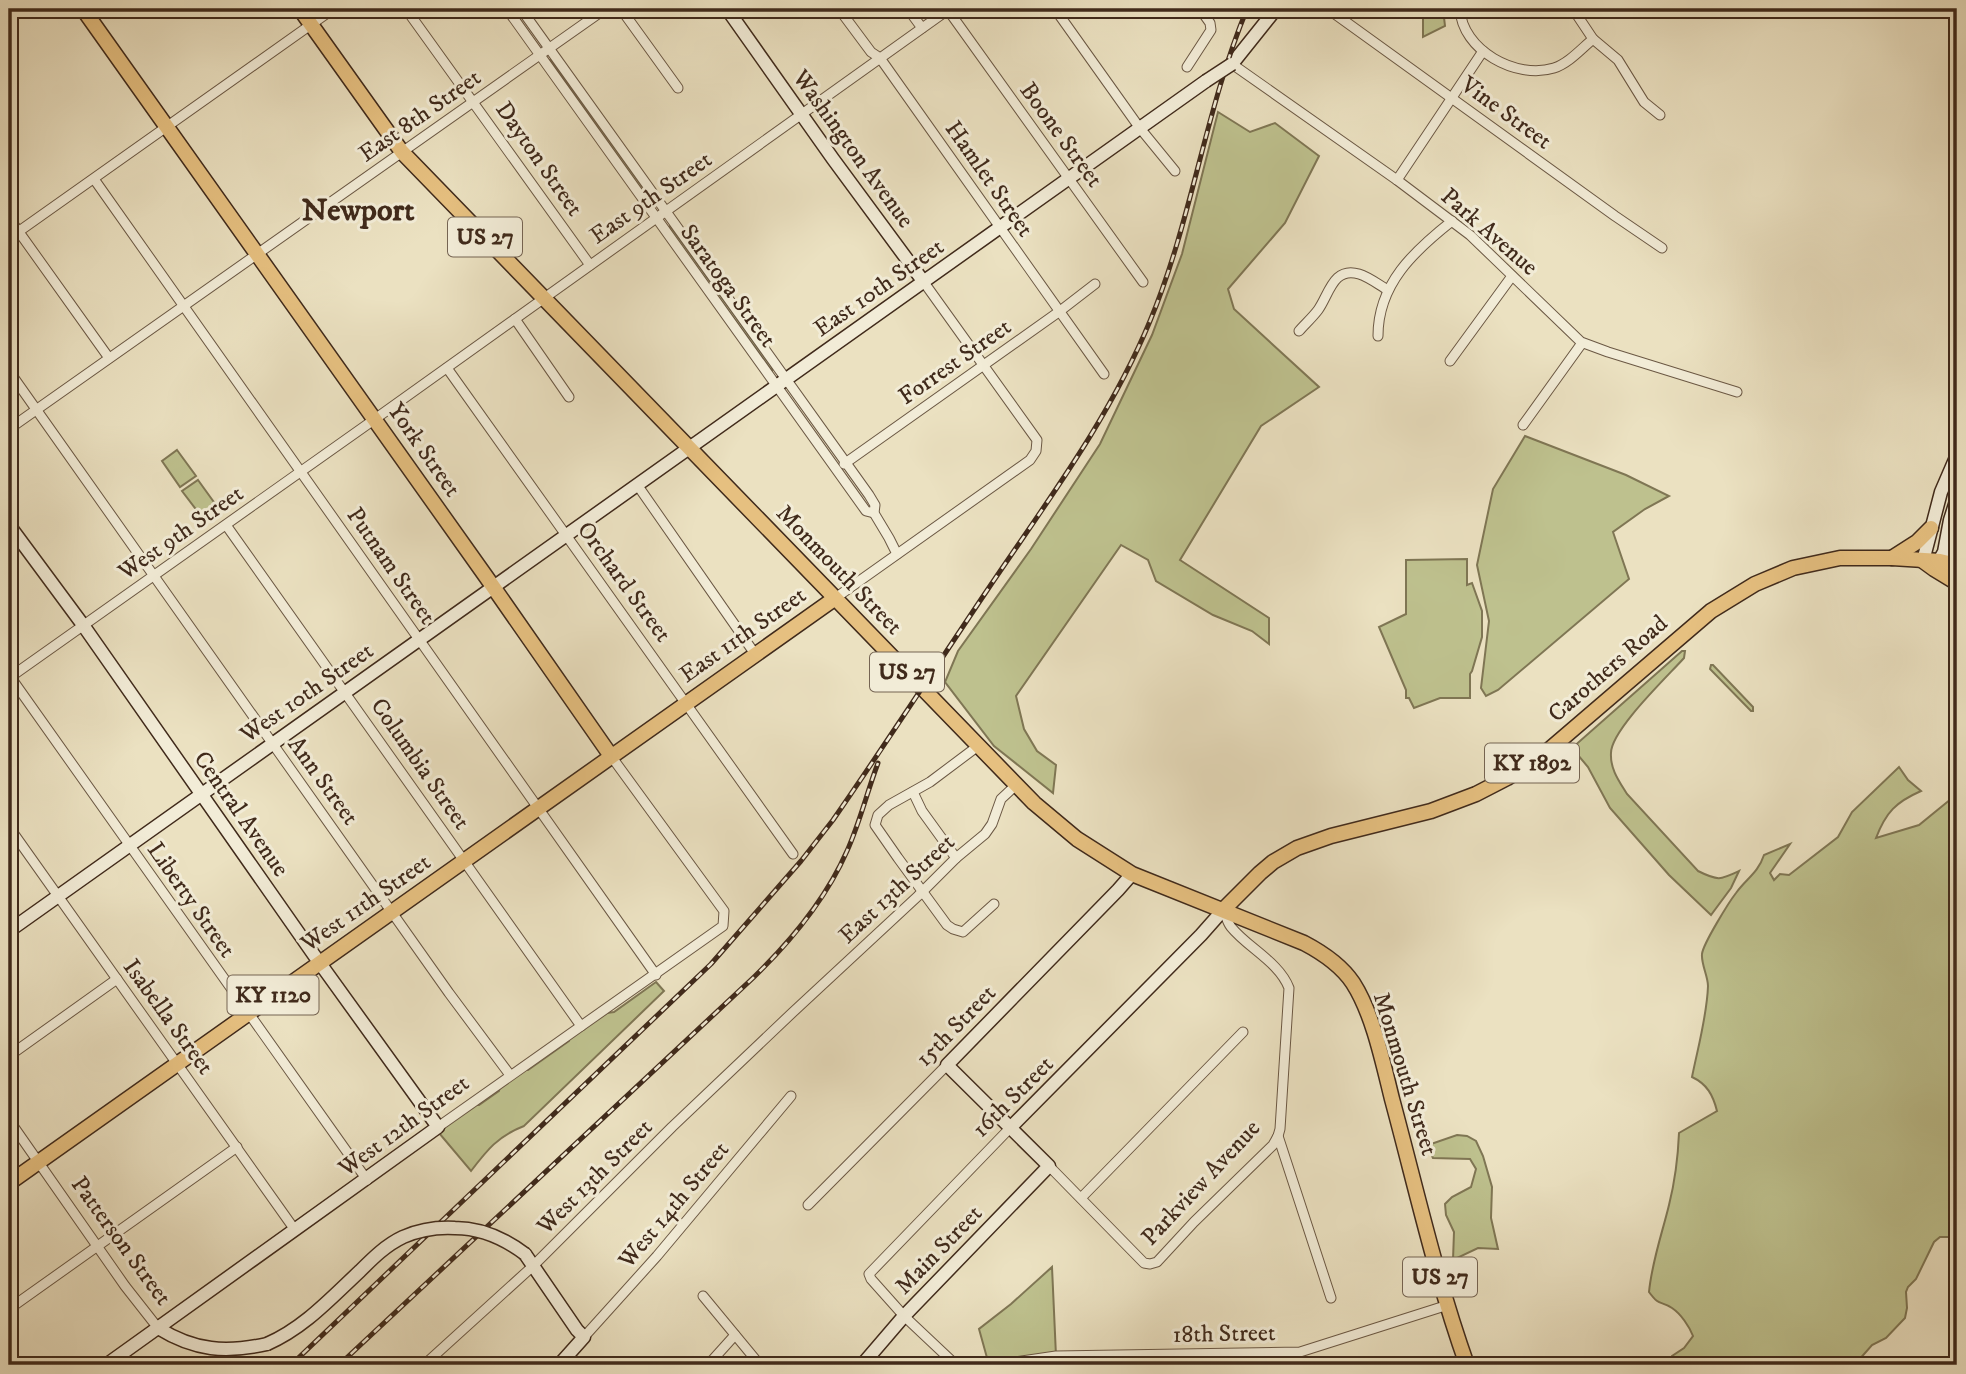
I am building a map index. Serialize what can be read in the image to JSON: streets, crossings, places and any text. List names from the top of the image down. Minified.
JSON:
{"streets":{"main road":["US 27","York Street","Monmouth Street","East 11th Street","Carothers Road","KY 1892","West 11th Street","KY 1120"],"street":["Vine Street","East 8th Street","Boone Street","Washington Avenue","Dayton Street","Hamlet Street","East 9th Street","Park Avenue","Saratoga Street","East 10th Street","Forrest Street","West 9th Street","Putnam Street","Orchard Street","West 10th Street","Columbia Street","Ann Street","Central Avenue","East 13th Street","Liberty Street","Isabella Street","15th Street","16th Street","West 12th Street","West 13th Street","Parkview Avenue","West 14th Street","Patterson Street","Main Street","18th Street"]},"crossings":[["East 8th Street","Dayton Street"],["East 8th Street","Saratoga Street"],["East 8th Street","York Street"],["East 8th Street","Putnam Street"],["East 8th Street","Monmouth Street"],["East 8th Street","Ann Street"],["Boone Street","East 9th Street"],["Boone Street","East 10th Street"],["Washington Avenue","East 9th Street"],["Washington Avenue","East 10th Street"],["Washington Avenue","Forrest Street"],["Washington Avenue","East 11th Street"],["Dayton Street","East 9th Street"],["Hamlet Street","East 9th Street"],["Hamlet Street","East 10th Street"],["Hamlet Street","Forrest Street"],["East 9th Street","Saratoga Street"],["East 9th Street","York Street"],["East 9th Street","West 9th Street"],["East 9th Street","Monmouth Street"],["East 9th Street","Orchard Street"],["Park Avenue","East 10th Street"],["Saratoga Street","East 10th Street"],["Saratoga Street","Forrest Street"],["Saratoga Street","East 11th Street"],["East 10th Street","York Street"],["East 10th Street","Monmouth Street"],["East 10th Street","Orchard Street"],["East 10th Street","West 10th Street"],["York Street","West 9th Street"],["York Street","East 11th Street"],["York Street","West 10th Street"],["York Street","West 11th Street"],["York Street","West 12th Street"],["West 9th Street","Putnam Street"],["West 9th Street","Columbia Street"],["West 9th Street","Ann Street"],["West 9th Street","Central Avenue"],["West 9th Street","Liberty Street"],["Putnam Street","West 10th Street"],["Putnam Street","West 11th Street"],["Putnam Street","West 12th Street"],["Monmouth Street","East 11th Street"],["Monmouth Street","Carothers Road"],["Monmouth Street","East 13th Street"],["Monmouth Street","15th Street"],["Monmouth Street","16th Street"],["Monmouth Street","Parkview Avenue"],["Monmouth Street","18th Street"],["Orchard Street","East 11th Street"],["East 11th Street","West 11th Street"],["Carothers Road","KY 1892"],["Carothers Road","16th Street"],["Carothers Road","Parkview Avenue"],["West 10th Street","Columbia Street"],["West 10th Street","Ann Street"],["West 10th Street","Central Avenue"],["West 10th Street","Liberty Street"],["West 10th Street","Isabella Street"],["Columbia Street","West 11th Street"],["Columbia Street","West 12th Street"],["Ann Street","West 11th Street"],["Ann Street","West 12th Street"],["Central Avenue","West 11th Street"],["Central Avenue","West 12th Street"],["East 13th Street","West 13th Street"],["Liberty Street","West 11th Street"],["Liberty Street","West 12th Street"],["West 11th Street","Isabella Street"],["West 11th Street","Patterson Street"],["Isabella Street","West 12th Street"],["15th Street","Parkview Avenue"],["16th Street","Parkview Avenue"],["16th Street","Main Street"],["West 12th Street","Patterson Street"],["West 13th Street","Patterson Street"],["Parkview Avenue","Main Street"]],"districts":["Newport"]}
